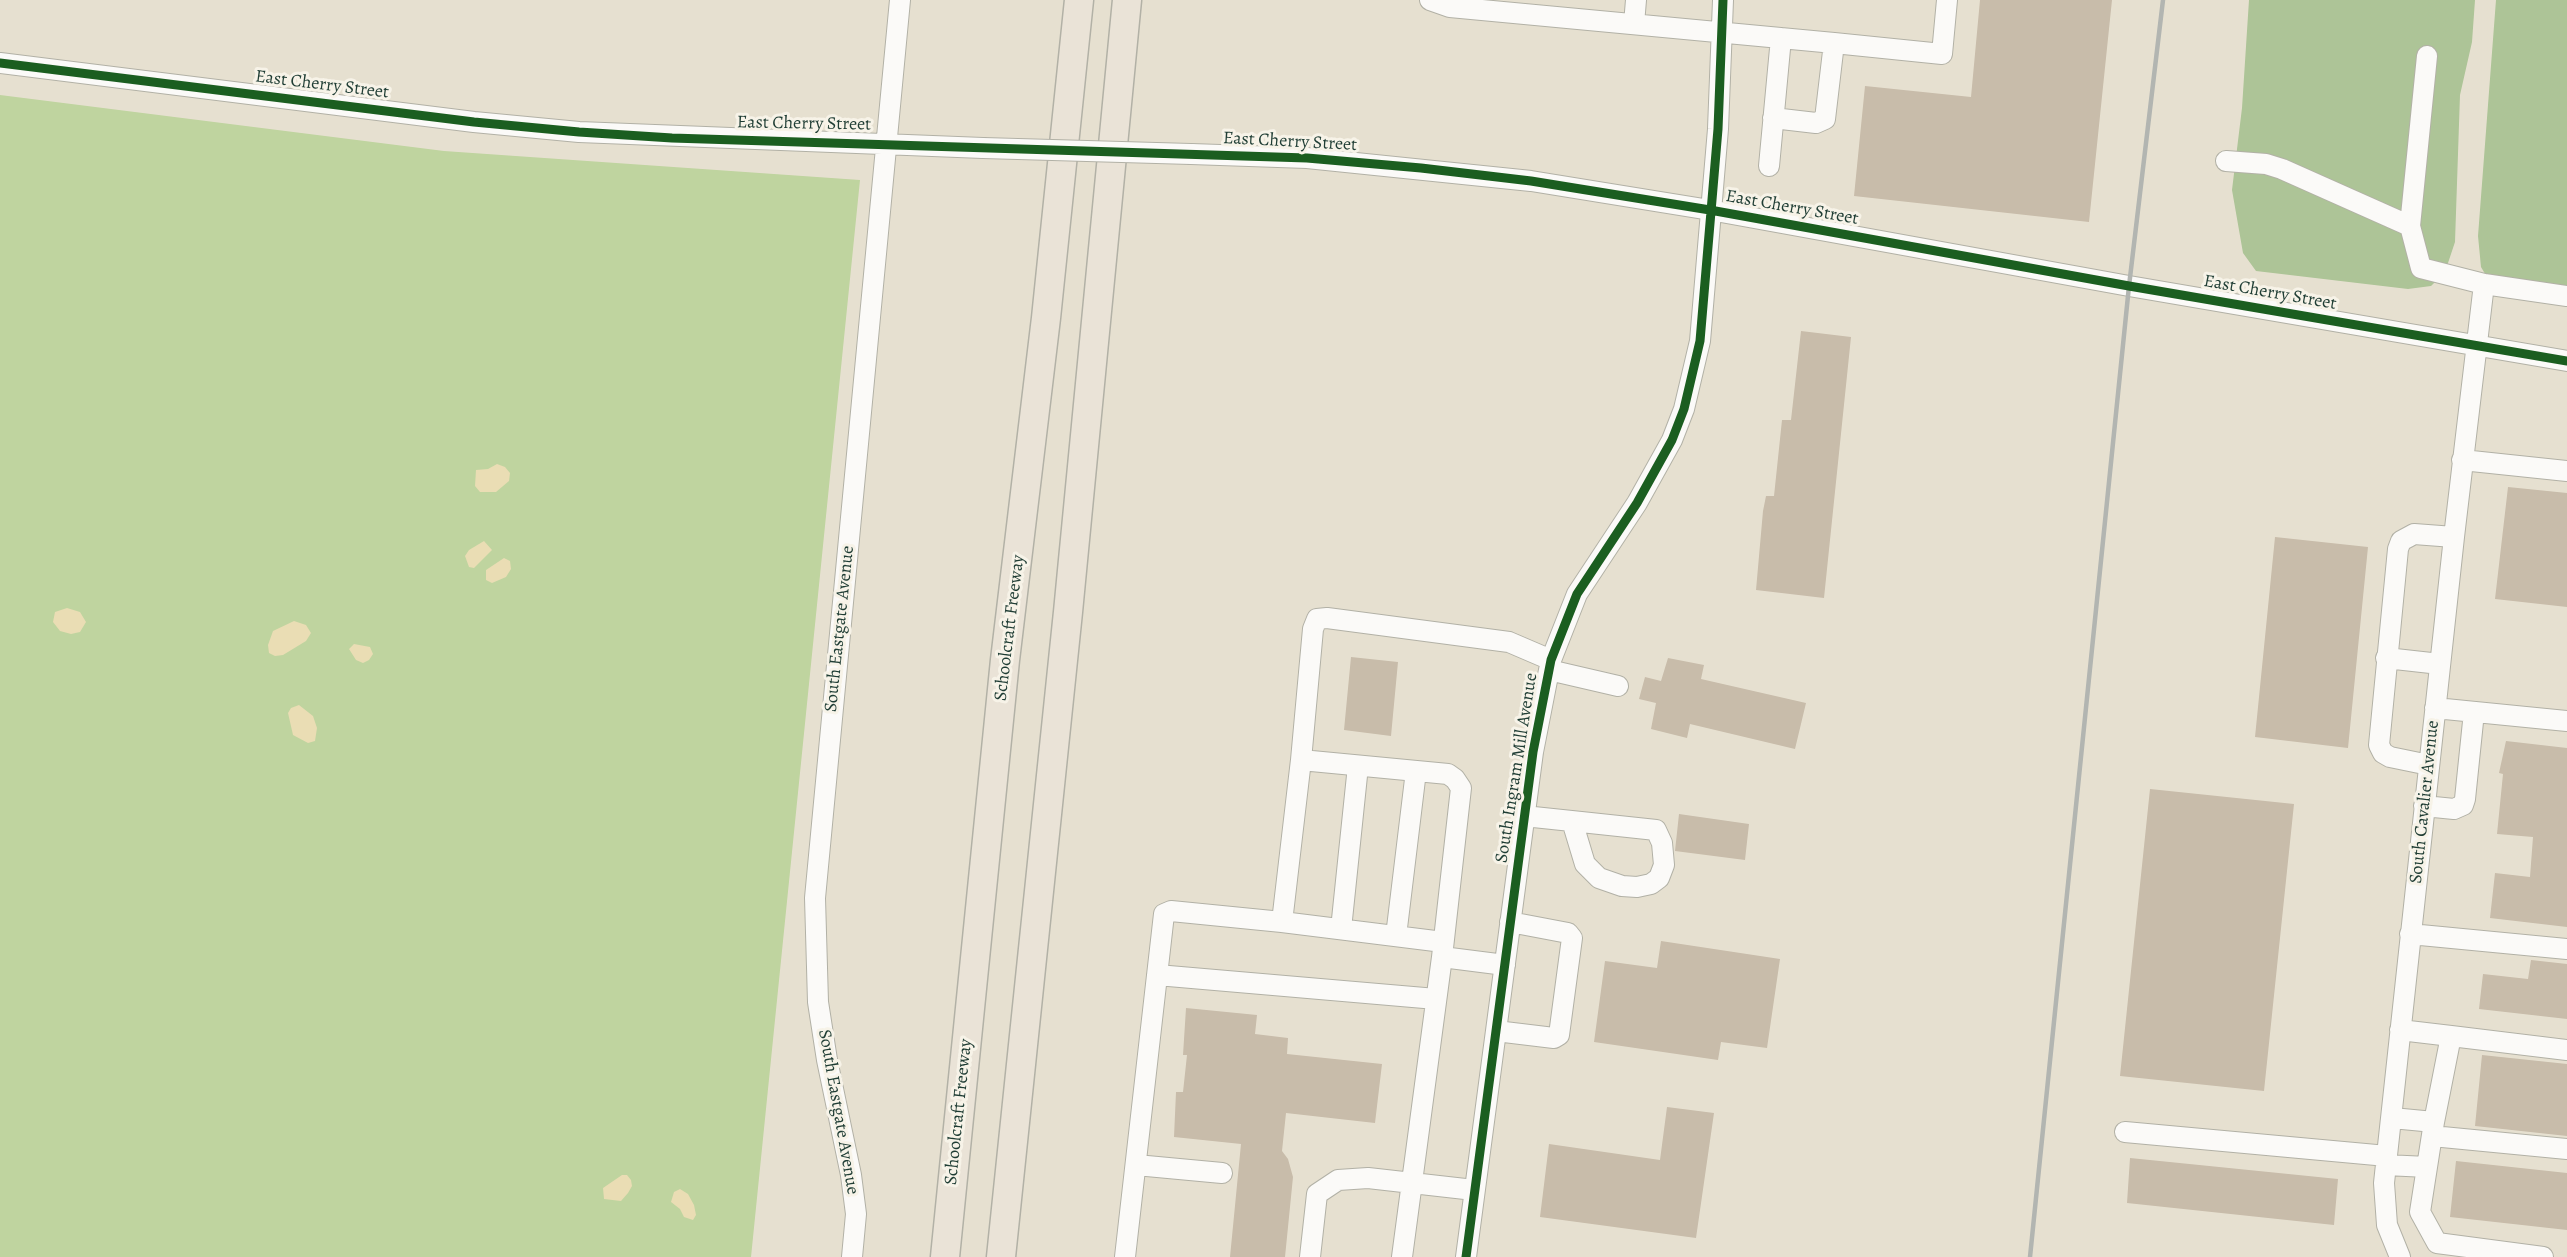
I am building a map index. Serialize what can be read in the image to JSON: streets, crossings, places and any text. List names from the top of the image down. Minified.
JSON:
{"streets":{"highway":["Schoolcraft Freeway"],"street":["East Cherry Street","South Eastgate Avenue","South Ingram Mill Avenue","South Cavalier Avenue"]},"crossings":[["East Cherry Street","South Eastgate Avenue"],["East Cherry Street","South Ingram Mill Avenue"],["East Cherry Street","South Cavalier Avenue"]]}
